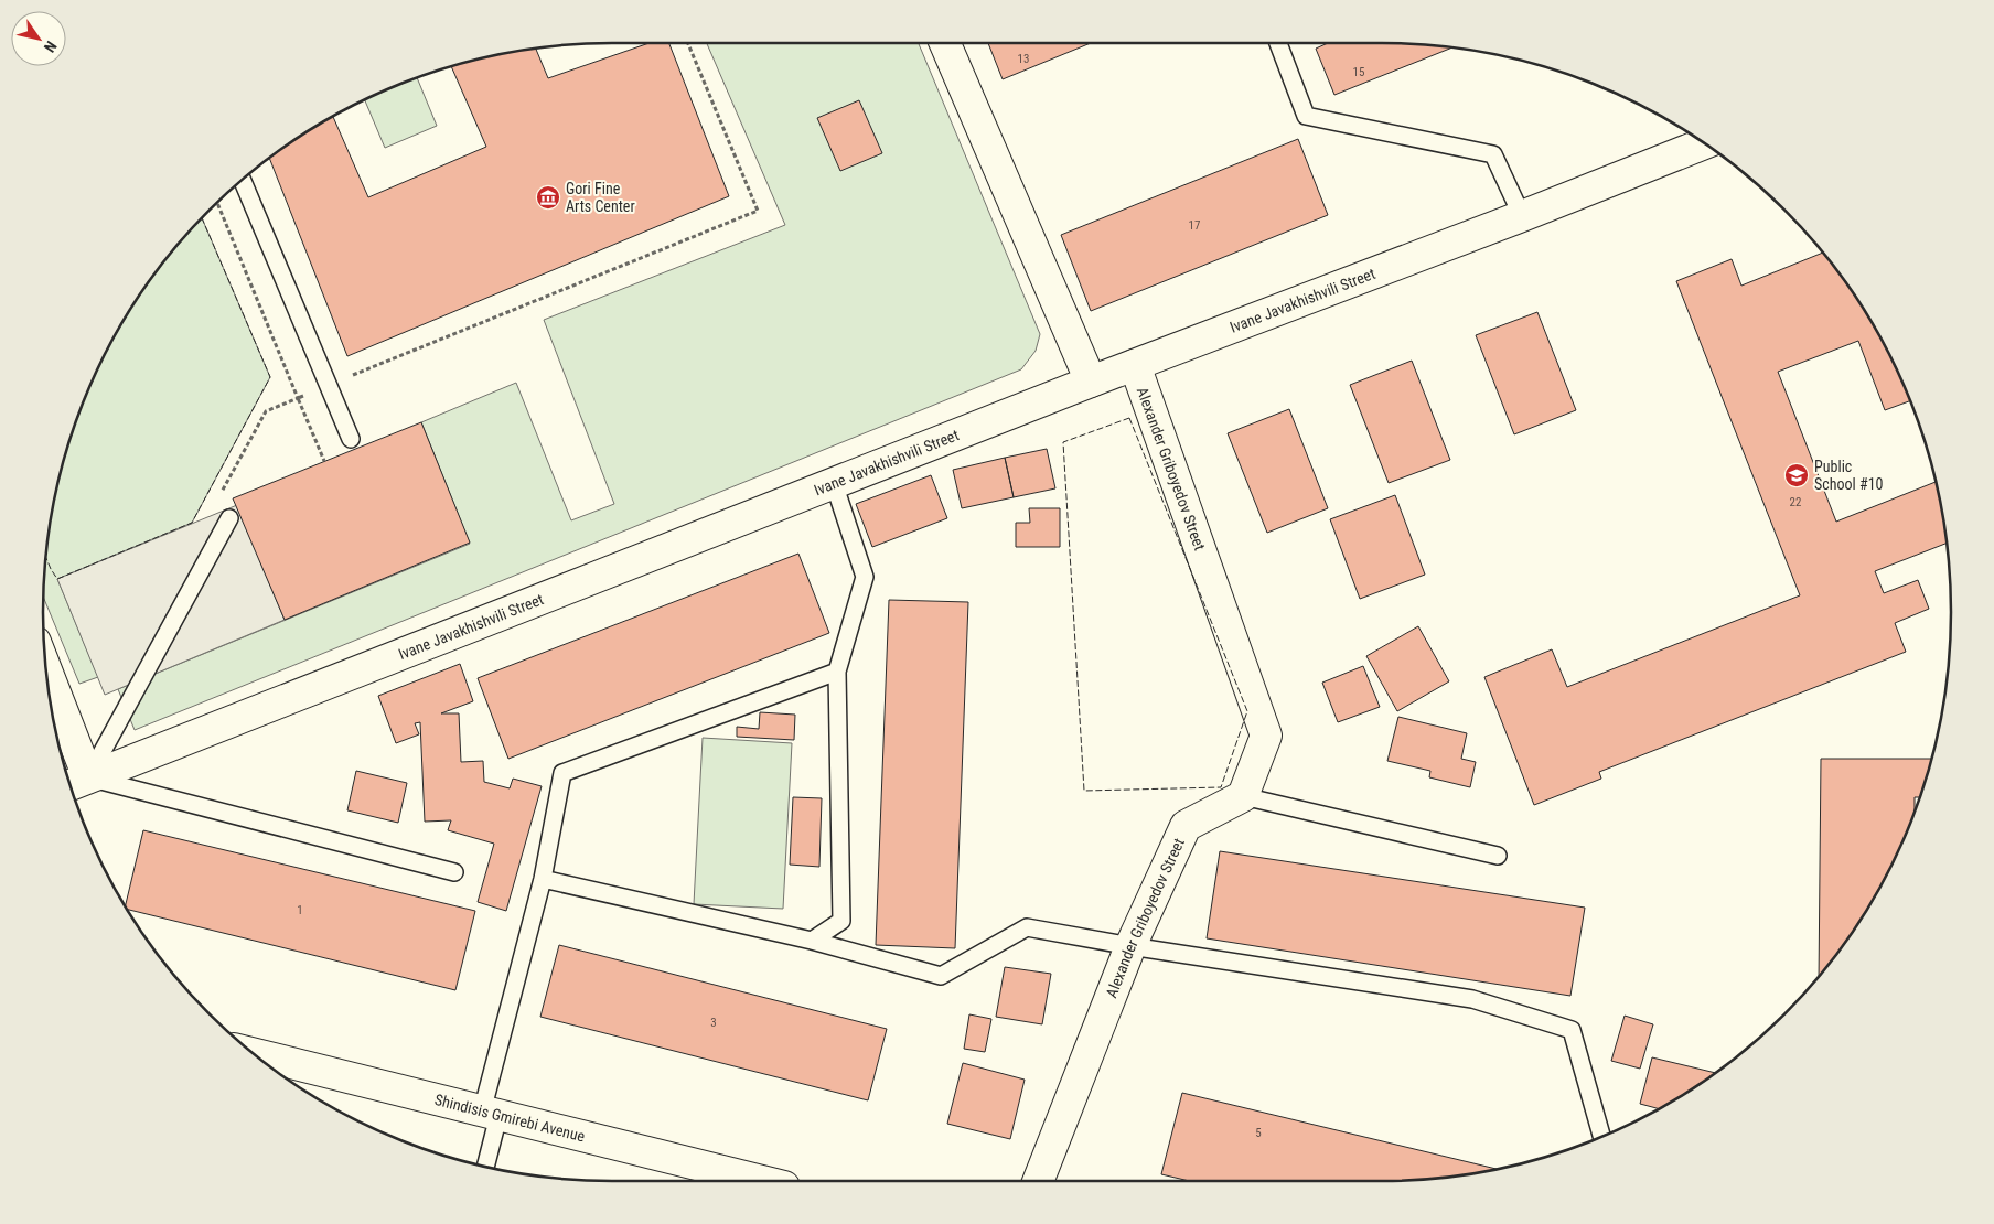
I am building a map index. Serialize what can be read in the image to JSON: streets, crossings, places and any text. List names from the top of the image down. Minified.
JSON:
{"streets":{"street":["Ivane Javakhishvili Street","Alexander Griboyedov Street","Shindisis Gmirebi Avenue"]},"crossings":[["Ivane Javakhishvili Street","Alexander Griboyedov Street"]],"places":{"museum":["Gori Fine Arts Center"],"school or university":["Public School #10"]},"house_numbers":["13","15","17","22","1","3","5"],"north":"bottom right"}
